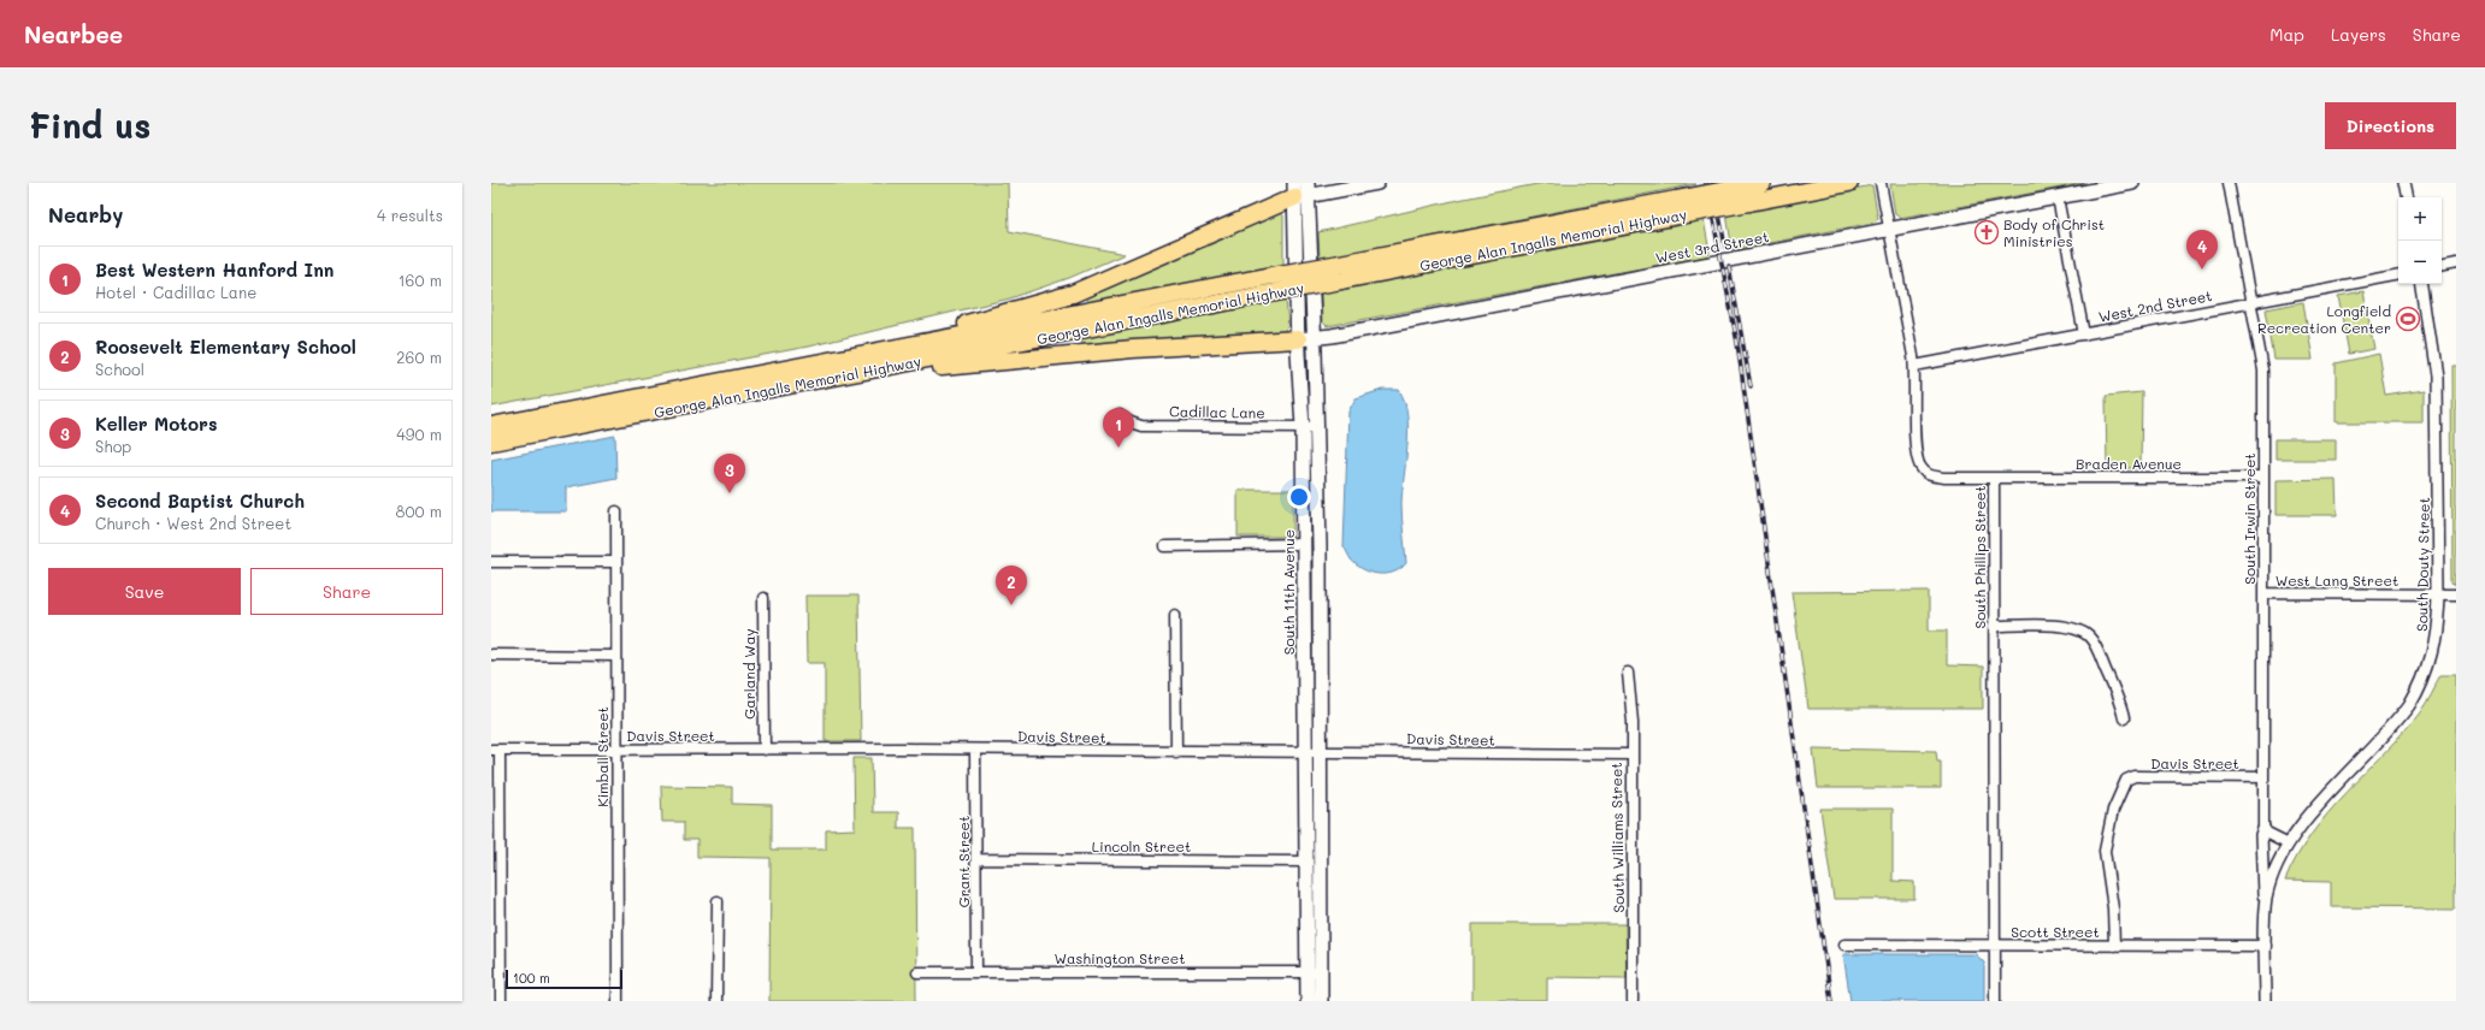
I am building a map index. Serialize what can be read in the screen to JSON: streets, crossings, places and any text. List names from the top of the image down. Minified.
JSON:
{"streets":{"highway":["George Alan Ingalls Memorial Highway"],"main road":["West 3rd Street","South 11th Avenue"],"street":["West 2nd Street","Cadillac Lane","Braden Avenue","South Irwin Street","South Phillips Street","South Douty Street","West Lang Street","Garland Way","Davis Street","Kimball Street","South Williams Street","Lincoln Street","Grant Street","Scott Street","Washington Street"]},"crossings":[["West 3rd Street","South Phillips Street"],["West 3rd Street","South 11th Avenue"],["West 2nd Street","South Irwin Street"],["West 2nd Street","South Phillips Street"],["Cadillac Lane","South 11th Avenue"],["Braden Avenue","South Irwin Street"],["Braden Avenue","South Phillips Street"],["South Irwin Street","West Lang Street"],["South Irwin Street","Davis Street"],["South Phillips Street","Scott Street"],["South Douty Street","West Lang Street"],["South 11th Avenue","Davis Street"],["South 11th Avenue","Lincoln Street"],["South 11th Avenue","Washington Street"],["Garland Way","Davis Street"],["Davis Street","Kimball Street"],["Davis Street","South Williams Street"],["Davis Street","Grant Street"],["Davis Street","Scott Street"],["Lincoln Street","Grant Street"],["Grant Street","Washington Street"]],"places":{"church":["Body of Christ Ministries"],"sports":["Longfield Recreation Center"]},"scale_bar":"100 m","page":{"header":"Nearbee","nav":["Map","Layers","Share"],"buttons":["Directions",["Save","Share"]],"title":"Find us","heading":["Nearby","4 results"],"map_buttons":["+","−"],"pins":["4","1","3","2"],"list":[{"mark":"1","name":"Best Western Hanford Inn","note":"Hotel · Cadillac Lane","value":"160 m"},{"mark":"2","name":"Roosevelt Elementary School","note":"School","value":"260 m"},{"mark":"3","name":"Keller Motors","note":"Shop","value":"490 m"},{"mark":"4","name":"Second Baptist Church","note":"Church · West 2nd Street","value":"800 m"}],"scale":"100 m"}}
